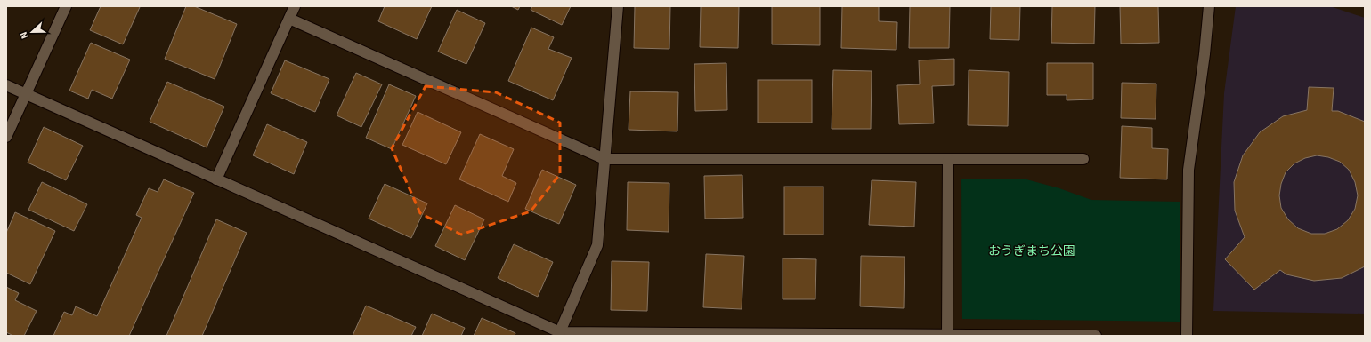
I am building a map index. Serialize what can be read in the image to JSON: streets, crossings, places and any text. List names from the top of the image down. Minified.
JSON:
{"parks":["おうぎまち公園"],"north":"left"}
